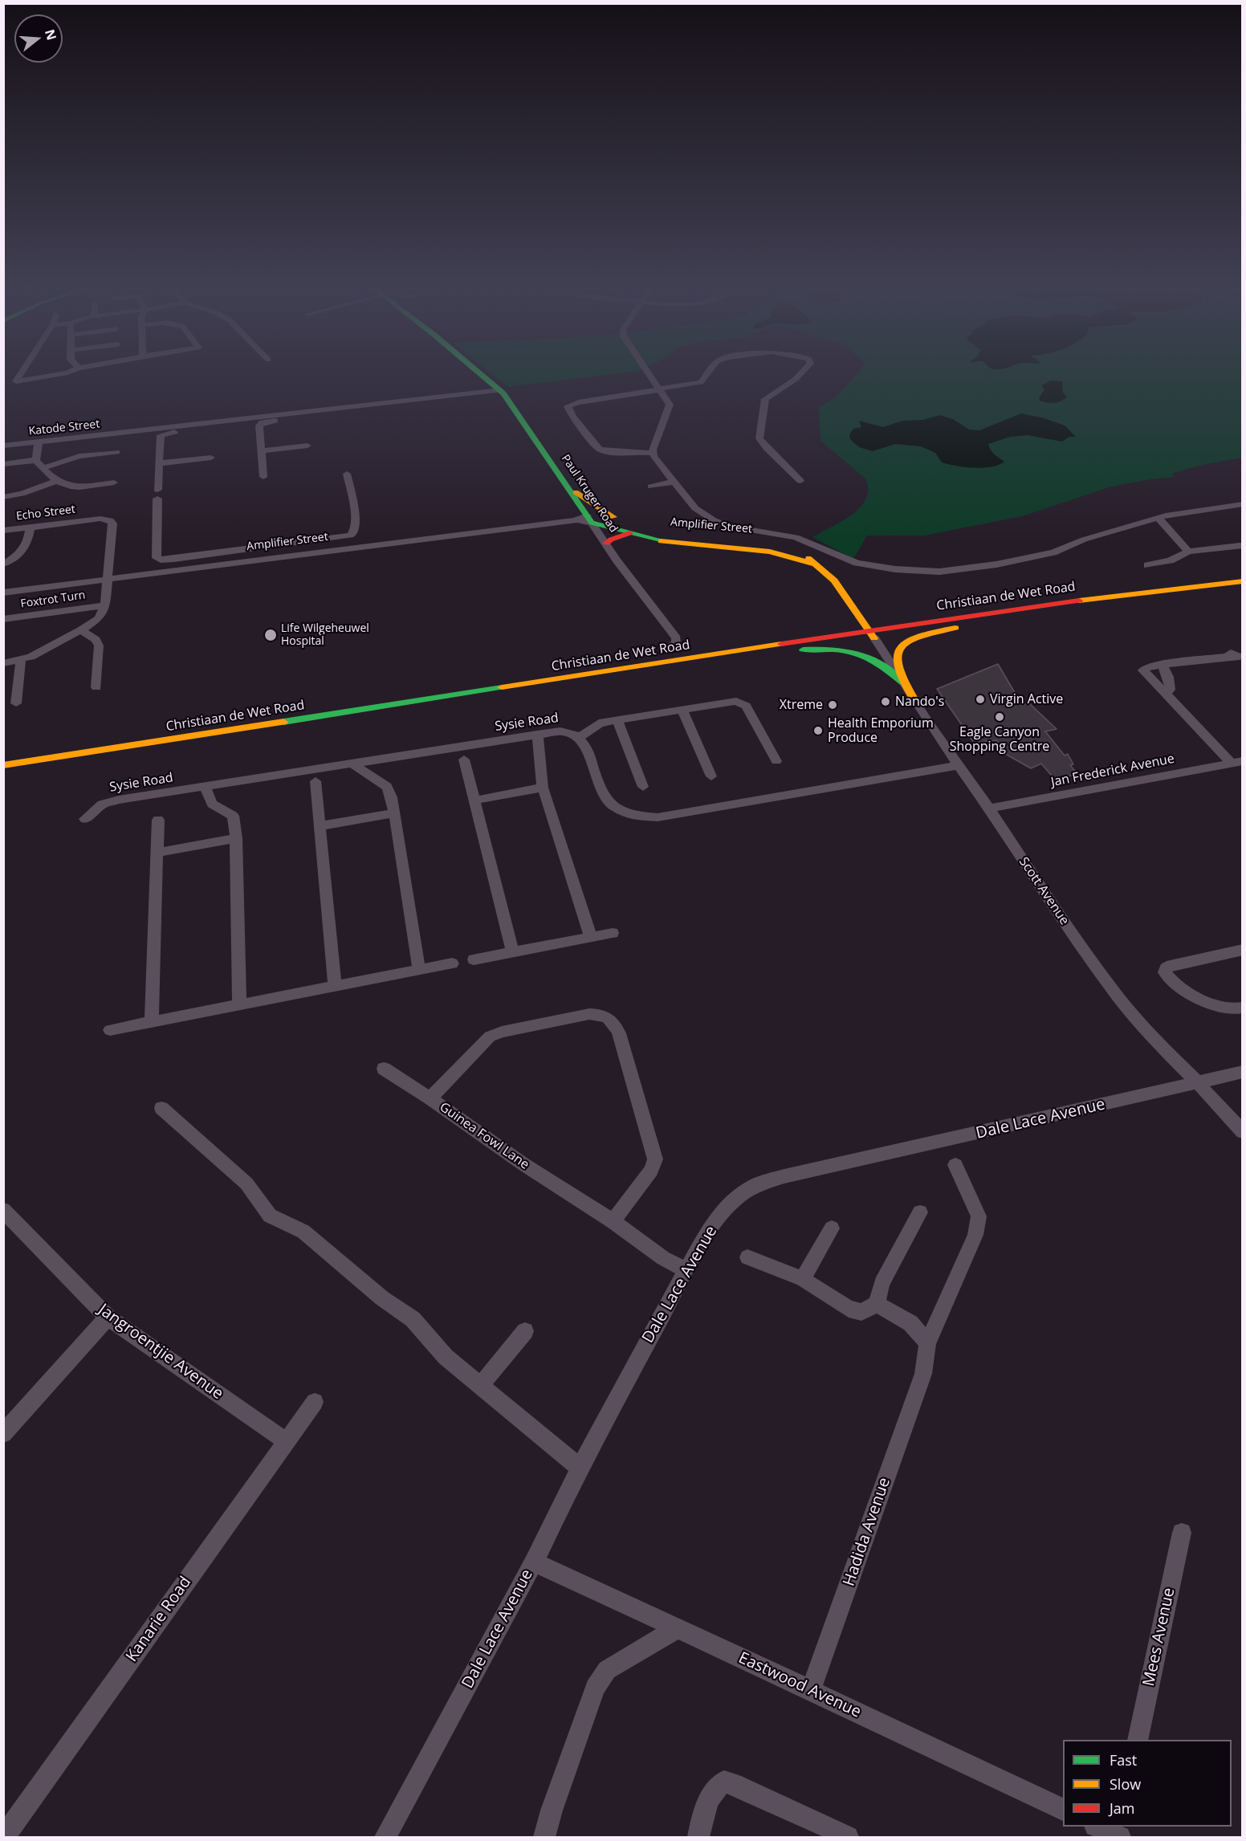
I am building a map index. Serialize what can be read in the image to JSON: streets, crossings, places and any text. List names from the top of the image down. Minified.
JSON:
{"streets":{"main road":["Paul Kruger Road","Amplifier Street","Christiaan de Wet Road"],"street":["Katode Street","Echo Street","Foxtrot Turn","Sysie Road","Jan Frederick Avenue","Scott Avenue","Dale Lace Avenue","Guinea Fowl Lane","Jangroentjie Avenue","Hadida Avenue","Kanarie Road","Mees Avenue","Eastwood Avenue"]},"crossings":[["Katode Street","Paul Kruger Road"],["Paul Kruger Road","Amplifier Street"],["Echo Street","Amplifier Street"],["Amplifier Street","Christiaan de Wet Road"],["Amplifier Street","Scott Avenue"],["Christiaan de Wet Road","Scott Avenue"],["Jan Frederick Avenue","Scott Avenue"],["Scott Avenue","Dale Lace Avenue"],["Dale Lace Avenue","Guinea Fowl Lane"],["Dale Lace Avenue","Eastwood Avenue"],["Jangroentjie Avenue","Kanarie Road"],["Hadida Avenue","Eastwood Avenue"]],"places":["Life Wilgeheuwel Hospital","Virgin Active","Nando's","Xtreme","Eagle Canyon Shopping Centre","Health Emporium Produce"],"legend":["Fast","Slow","Jam"],"north":"right"}
